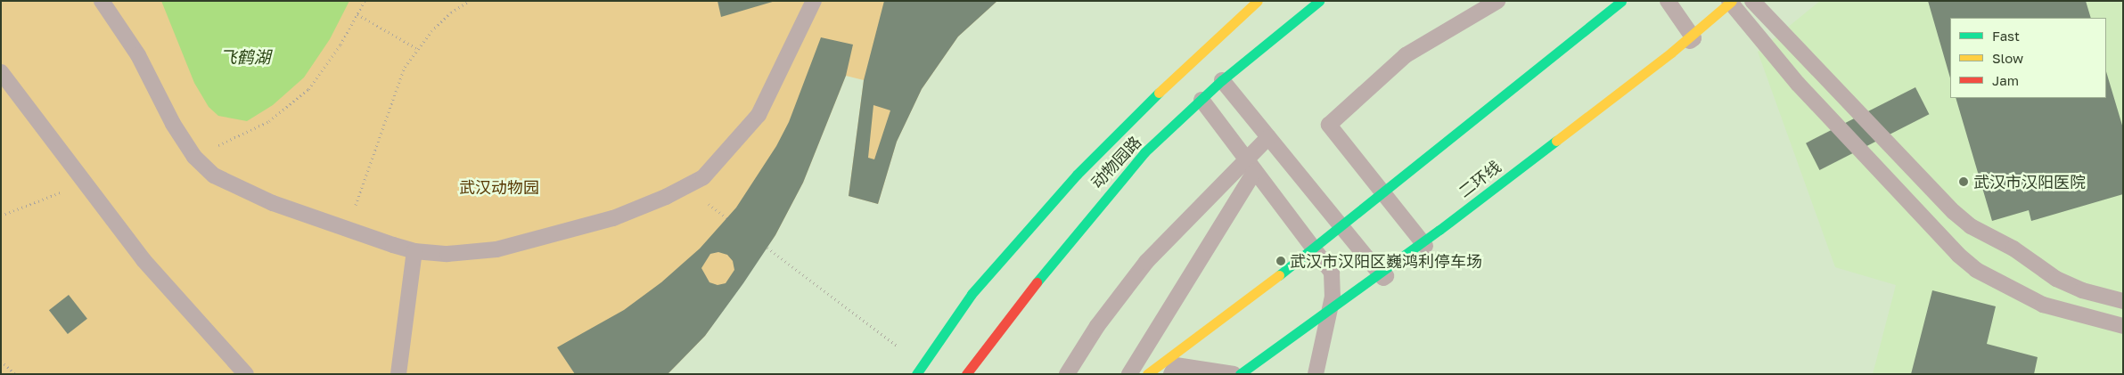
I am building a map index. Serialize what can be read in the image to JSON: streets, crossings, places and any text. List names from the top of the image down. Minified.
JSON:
{"streets":{"main road":["动物园路","二环线"]},"water":["飞鹤湖"],"parks":["武汉动物园"],"places":["武汉市汉阳医院","武汉市汉阳区巍鸿利停车场"],"legend":["Fast","Slow","Jam"]}
